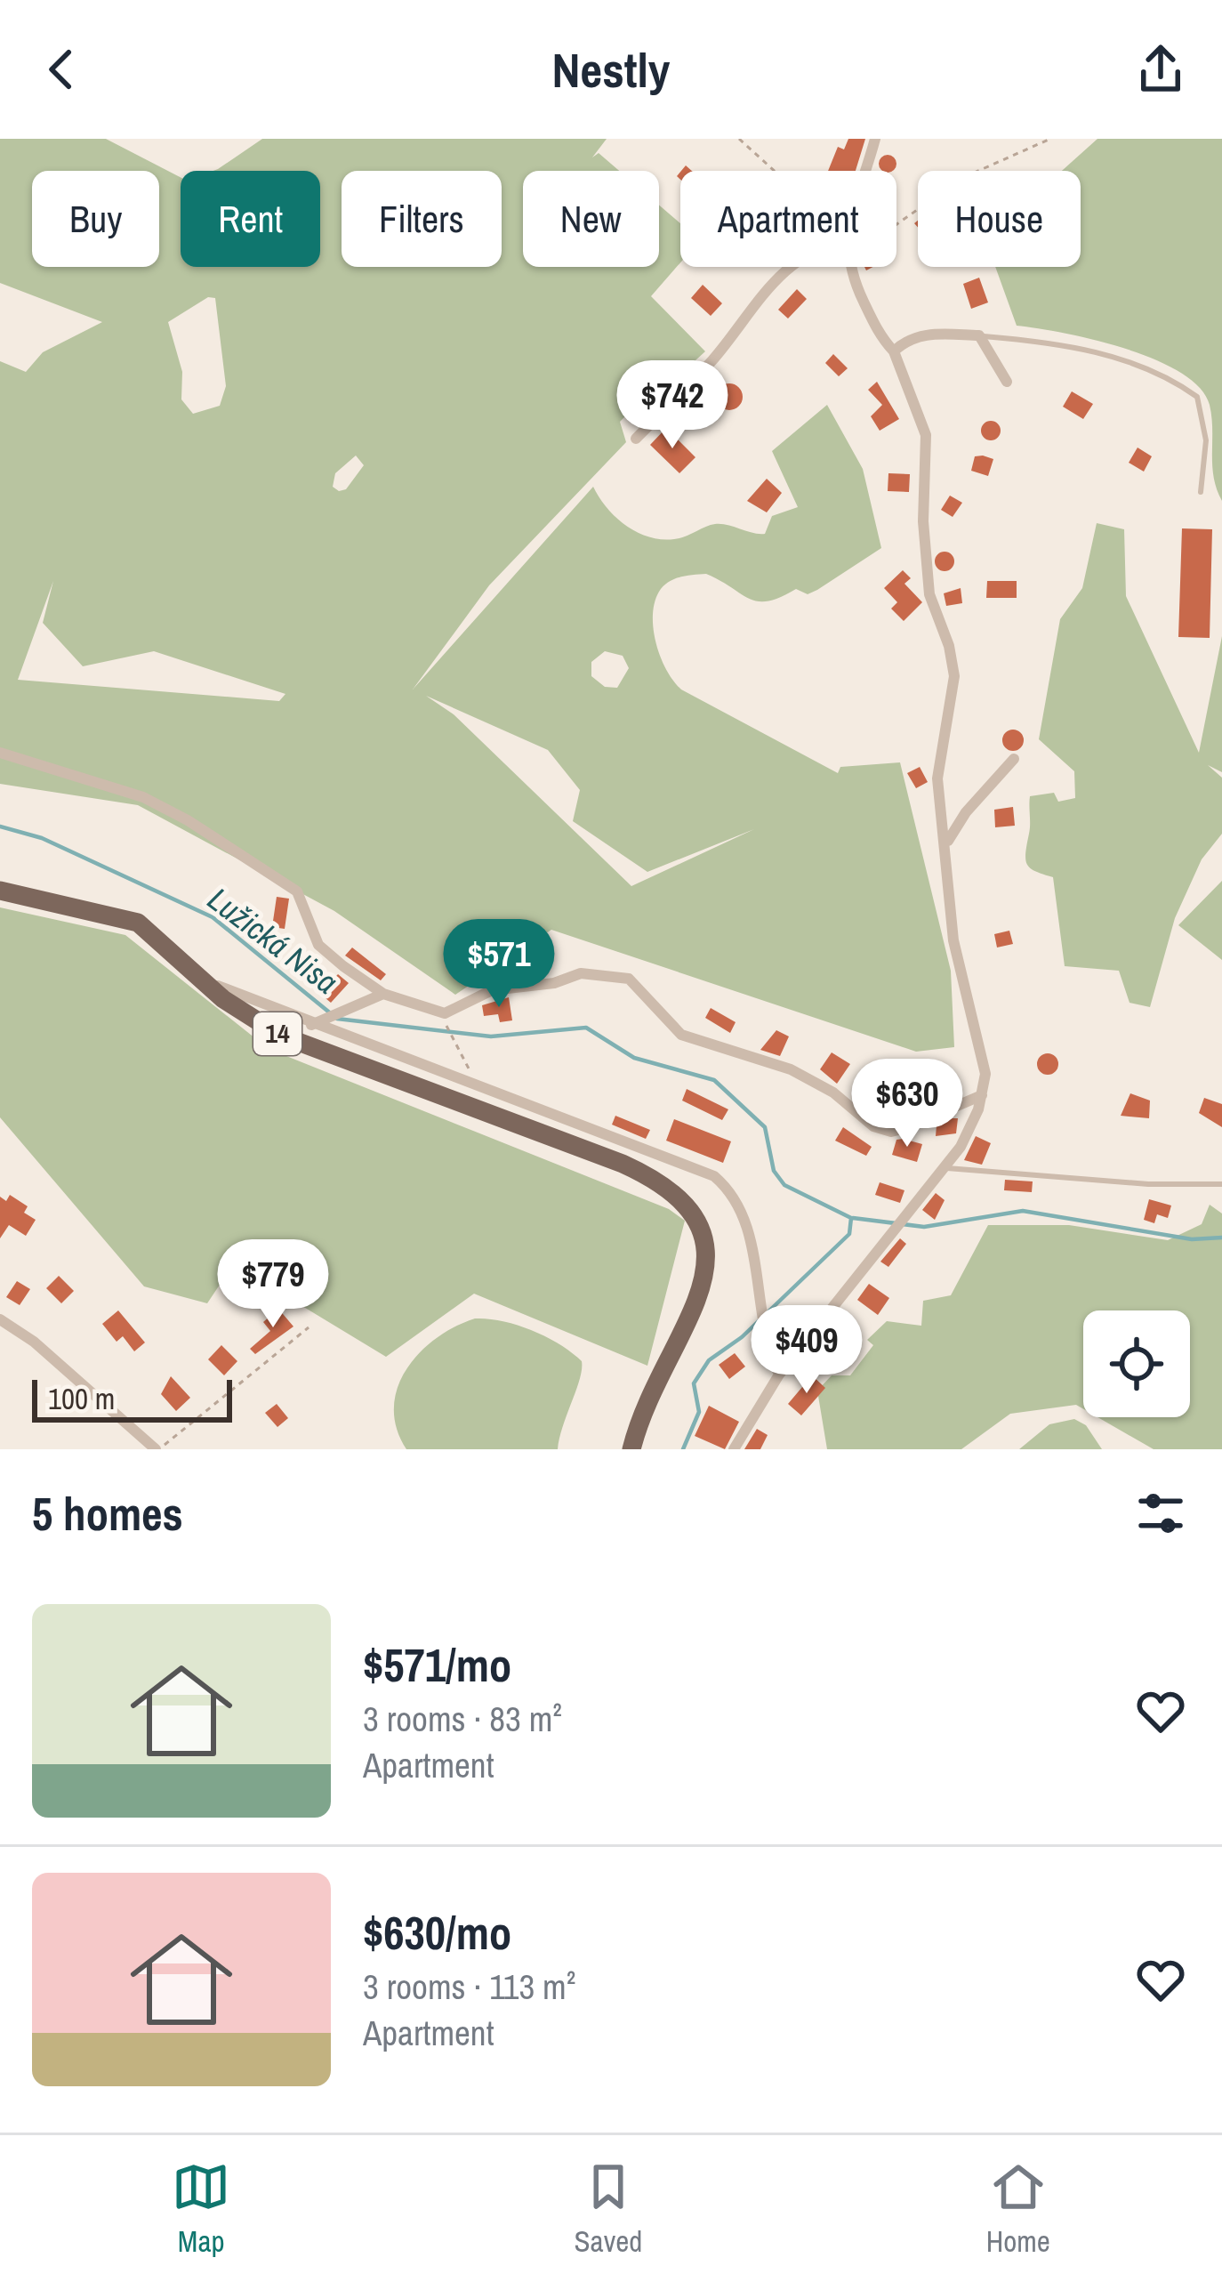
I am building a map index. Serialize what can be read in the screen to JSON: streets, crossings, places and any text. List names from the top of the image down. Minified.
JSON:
{"streets":{"main road":["14"]},"water":["Lužická Nisa"],"scale_bar":"100 m","page":{"header":"Nestly","chip":["Buy","Rent","Filters","New","Apartment","House"],"price":["$742","$571","$630","$779","$409"],"scale":"100 m","heading":"5 homes","list":[{"name":"$571/mo","note":"3 rooms · 83 m² · Apartment"},{"name":"$630/mo","note":"3 rooms · 113 m² · Apartment"}],"tabs":["Map","Saved","Home"]}}
